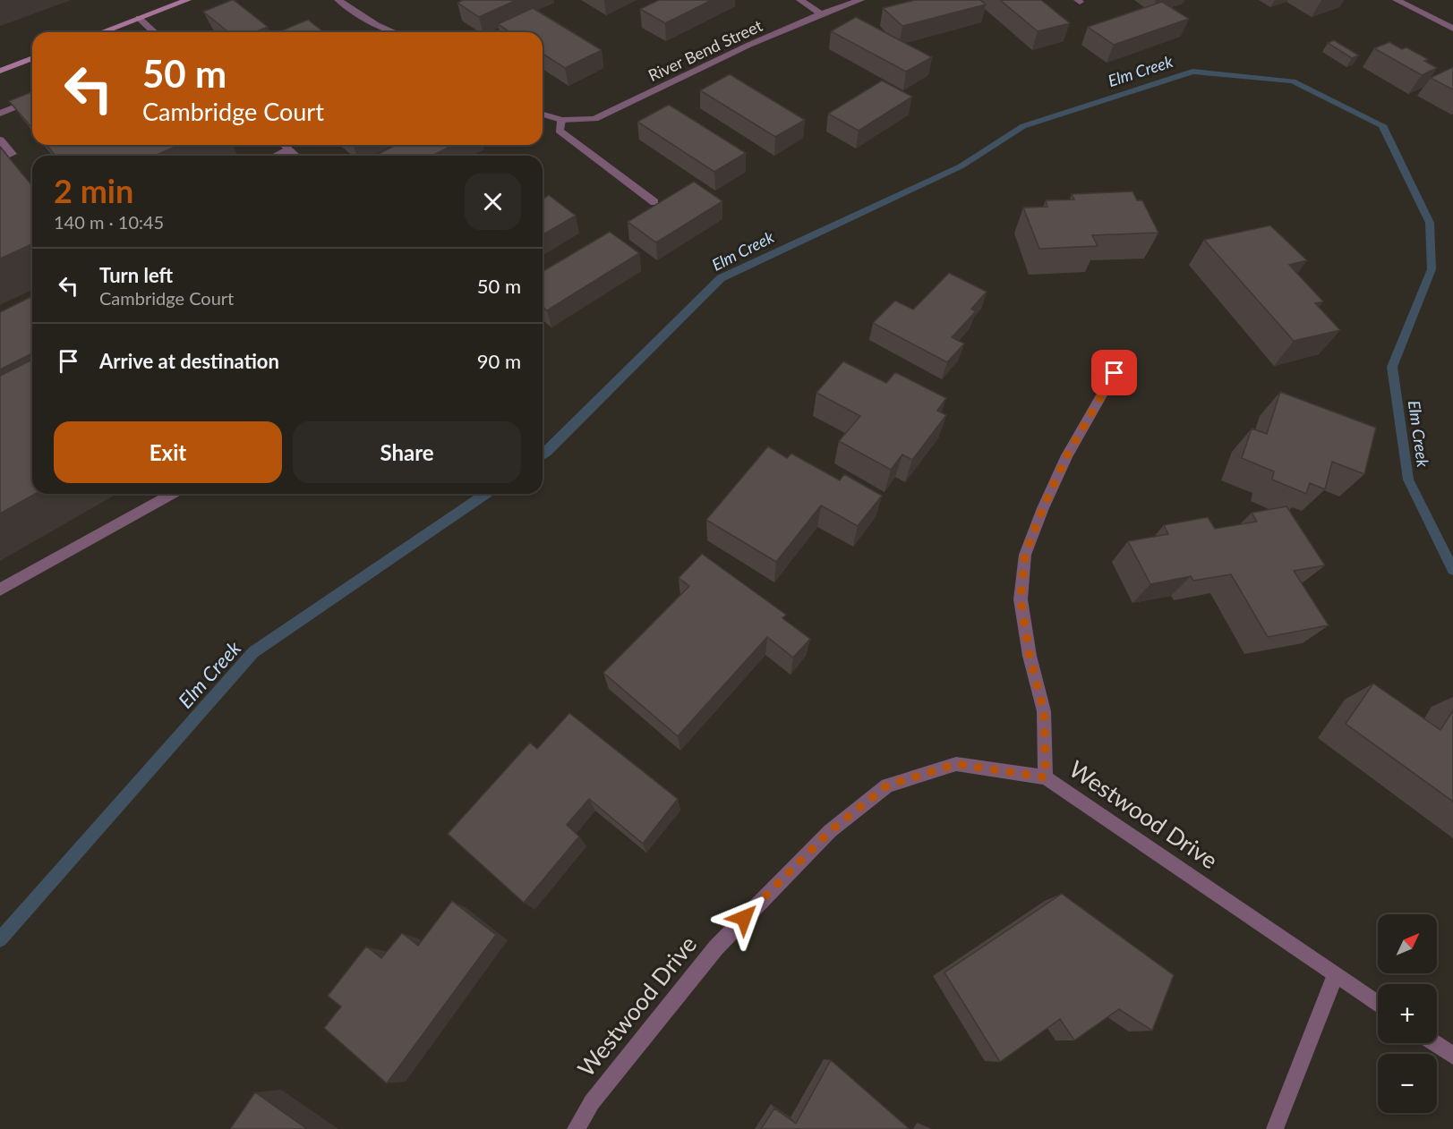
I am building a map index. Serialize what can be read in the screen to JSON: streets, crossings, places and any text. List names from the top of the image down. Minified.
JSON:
{"streets":{"street":["River Bend Street","Westwood Drive"]},"water":["Elm Creek"],"north":"top right","page":{"turn":["50 m","Cambridge Court"],"heading":["2 min","140 m · 10:45"],"list":[{"name":"Turn left","note":"Cambridge Court","value":"50 m"},{"name":"Arrive at destination","value":"90 m"}],"buttons":["Exit","Share"],"map_buttons":["+","−"]}}
